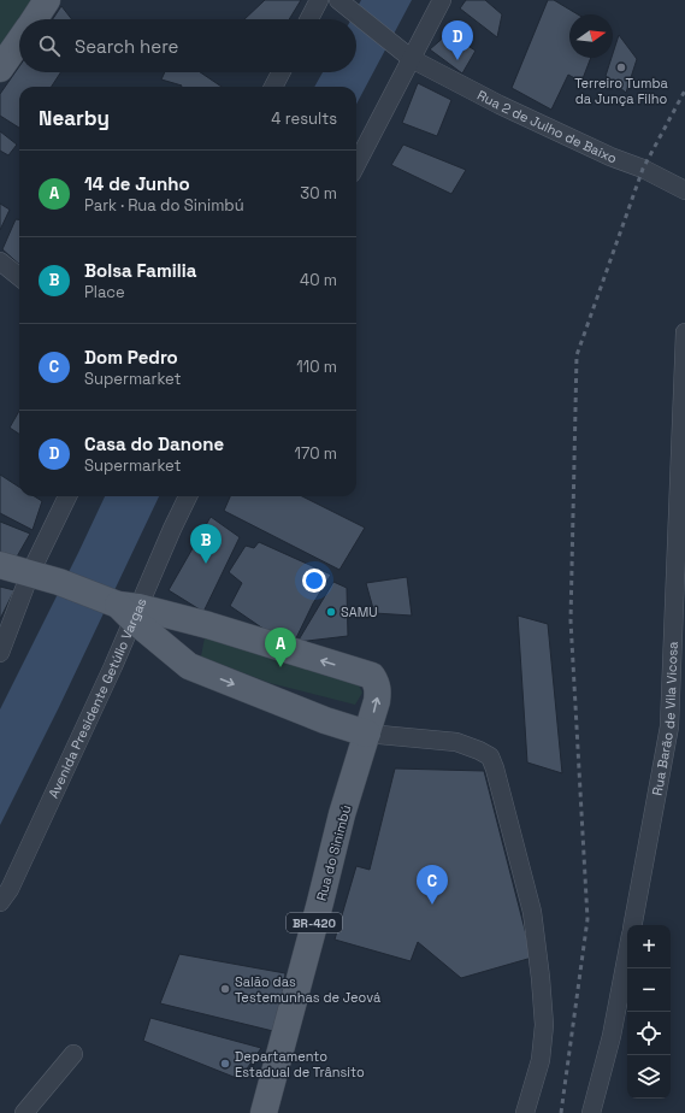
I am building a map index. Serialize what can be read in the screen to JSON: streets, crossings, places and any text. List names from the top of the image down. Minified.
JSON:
{"streets":{"main road":["Rua do Sinimbú","BR-420"],"street":["Rua 2 de Julho de Baixo","Avenida Presidente Getúlio Vargas","Rua Barão de Vila Vicosa"]},"crossings":[["Avenida Presidente Getúlio Vargas","BR-420"],["Rua do Sinimbú","BR-420"]],"places":["Terreiro Tumba da Junça Filho","SAMU","Salão das Testemunhas de Jeová","Departamento Estadual de Trânsito"],"north":"right","page":{"search":"Search here","pins":["D","B","A","C"],"heading":["Nearby","4 results"],"list":[{"mark":"A","name":"14 de Junho","note":"Park · Rua do Sinimbú","value":"30 m"},{"mark":"B","name":"Bolsa Familia","note":"Place","value":"40 m"},{"mark":"C","name":"Dom Pedro","note":"Supermarket","value":"110 m"},{"mark":"D","name":"Casa do Danone","note":"Supermarket","value":"170 m"}],"map_buttons":["+","−"]}}
